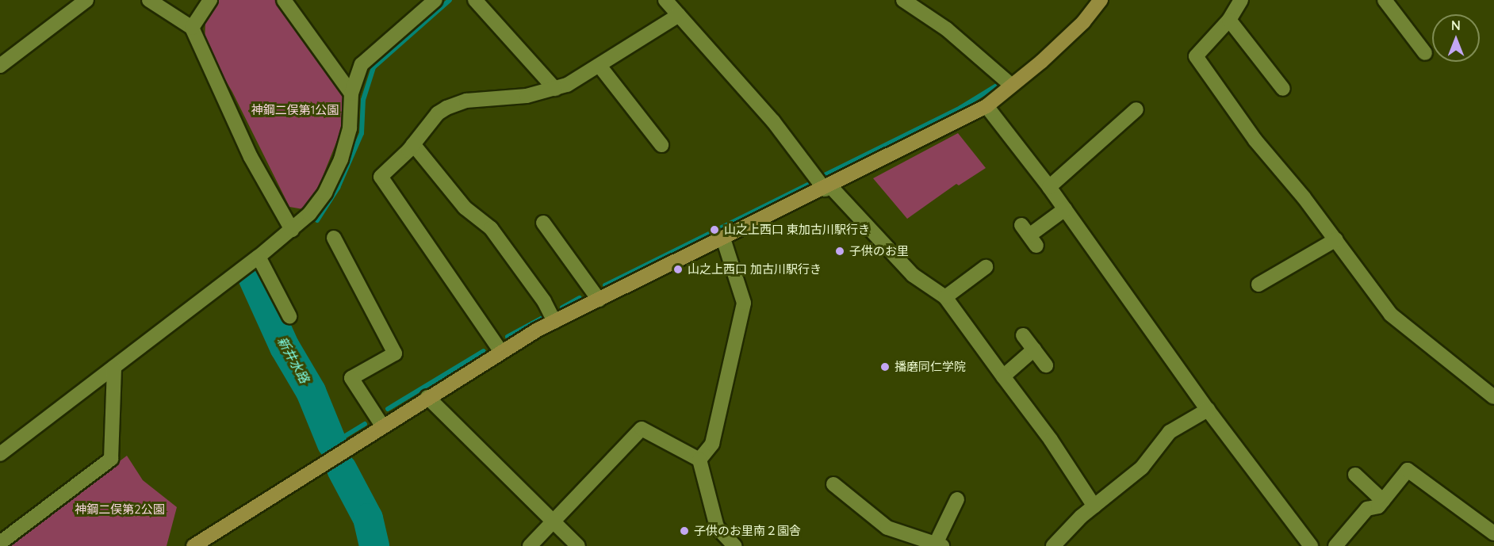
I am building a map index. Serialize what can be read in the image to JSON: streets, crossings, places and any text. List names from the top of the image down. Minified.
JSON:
{"water":["新井水路"],"parks":["神鋼二俣第1公園","神鋼二俣第2公園"],"places":["山之上西口 東加古川駅行き","子供のお里","山之上西口 加古川駅行き","播磨同仁学院","子供のお里南２園舎"],"north":"top"}
